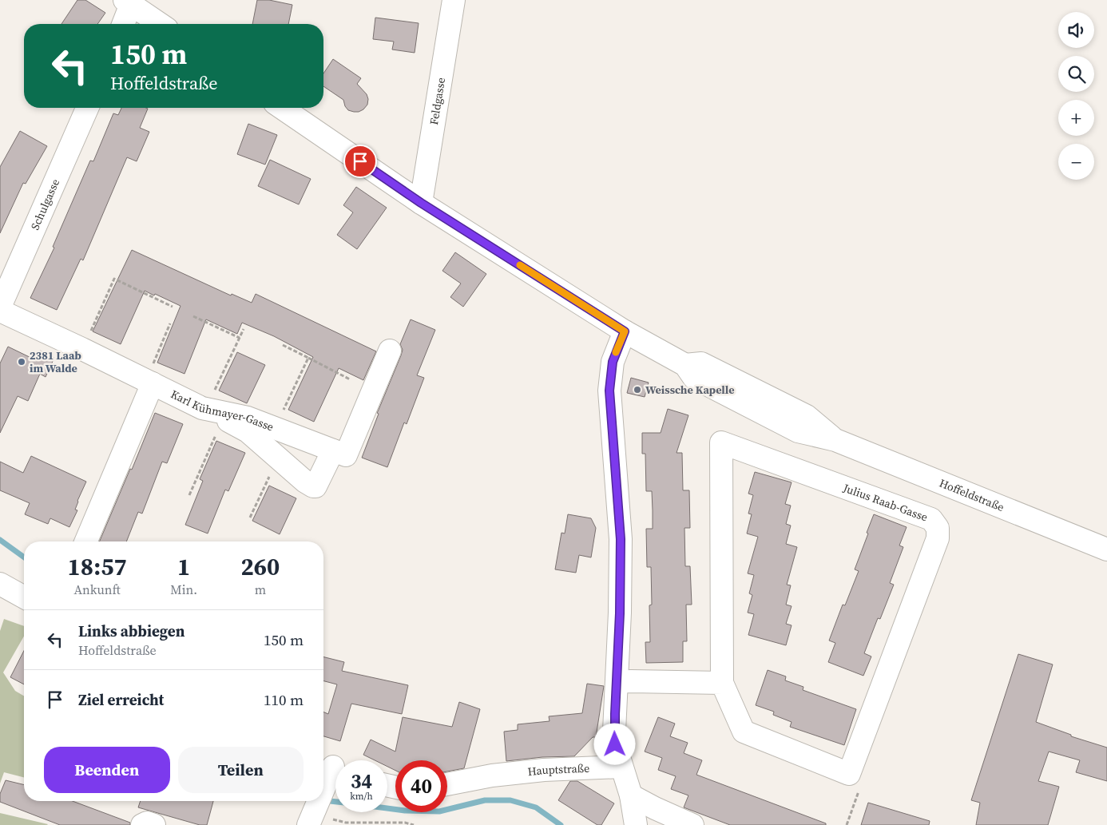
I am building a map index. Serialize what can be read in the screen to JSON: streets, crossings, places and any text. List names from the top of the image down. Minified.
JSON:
{"streets":{"street":["Feldgasse","Schulgasse","Karl Kühmayer-Gasse","Hoffeldstraße","Julius Raab-Gasse","Hauptstraße"]},"crossings":[["Feldgasse","Hoffeldstraße"]],"places":["2381 Laab im Walde","Weissche Kapelle"],"page":{"map_buttons":["+","−"],"turn":["150 m","Hoffeldstraße"],"eta":["18:57","Ankunft","1","Min.","260","m"],"list":[{"name":"Links abbiegen","note":"Hoffeldstraße","value":"150 m"},{"name":"Ziel erreicht","value":"110 m"}],"buttons":["Beenden","Teilen"],"speed":"34 km/h","limit":"40"}}
